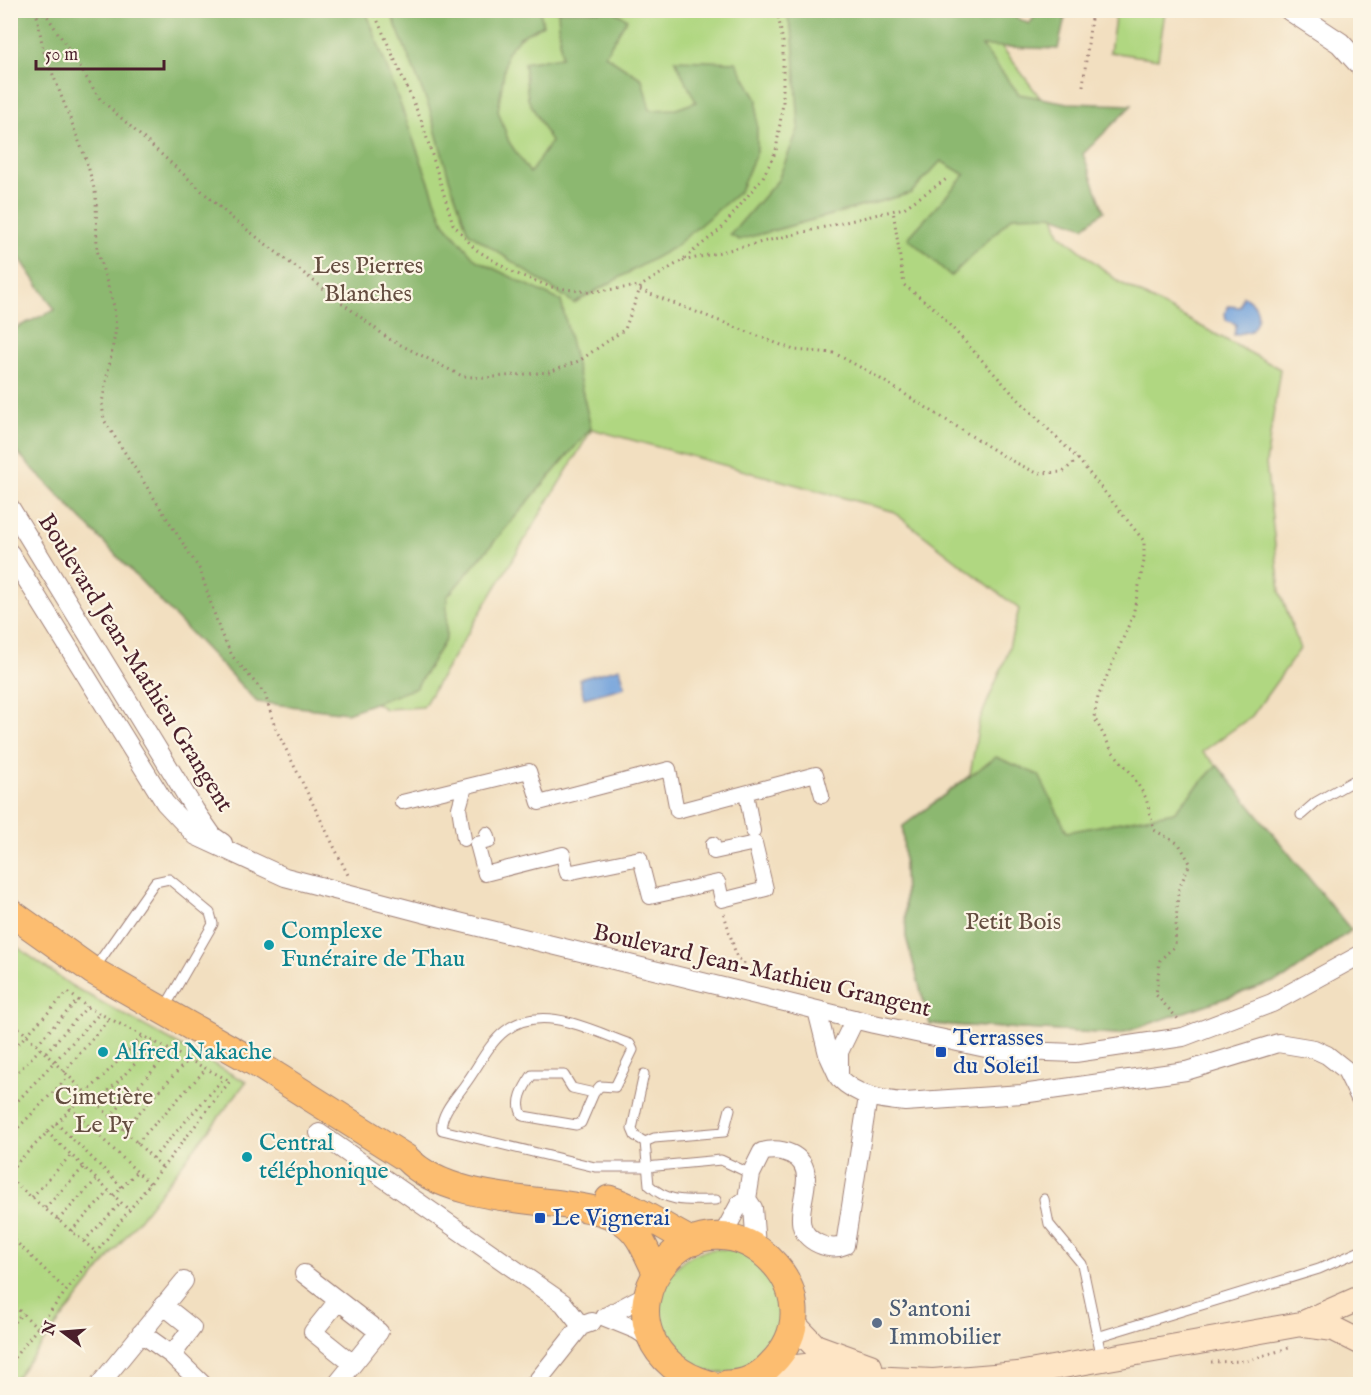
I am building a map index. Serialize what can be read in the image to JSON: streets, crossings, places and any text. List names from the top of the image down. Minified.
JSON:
{"streets":{"street":["Boulevard Jean-Mathieu Grangent"]},"parks":["Les Pierres Blanches","Petit Bois","Cimetière Le Py"],"places":{"other":["Complexe Funéraire de Thau","Alfred Nakache","Central téléphonique","S'antoni Immobilier"],"transit":["Terrasses du Soleil","Le Vignerai"]},"scale_bar":"50 m","north":"left"}
